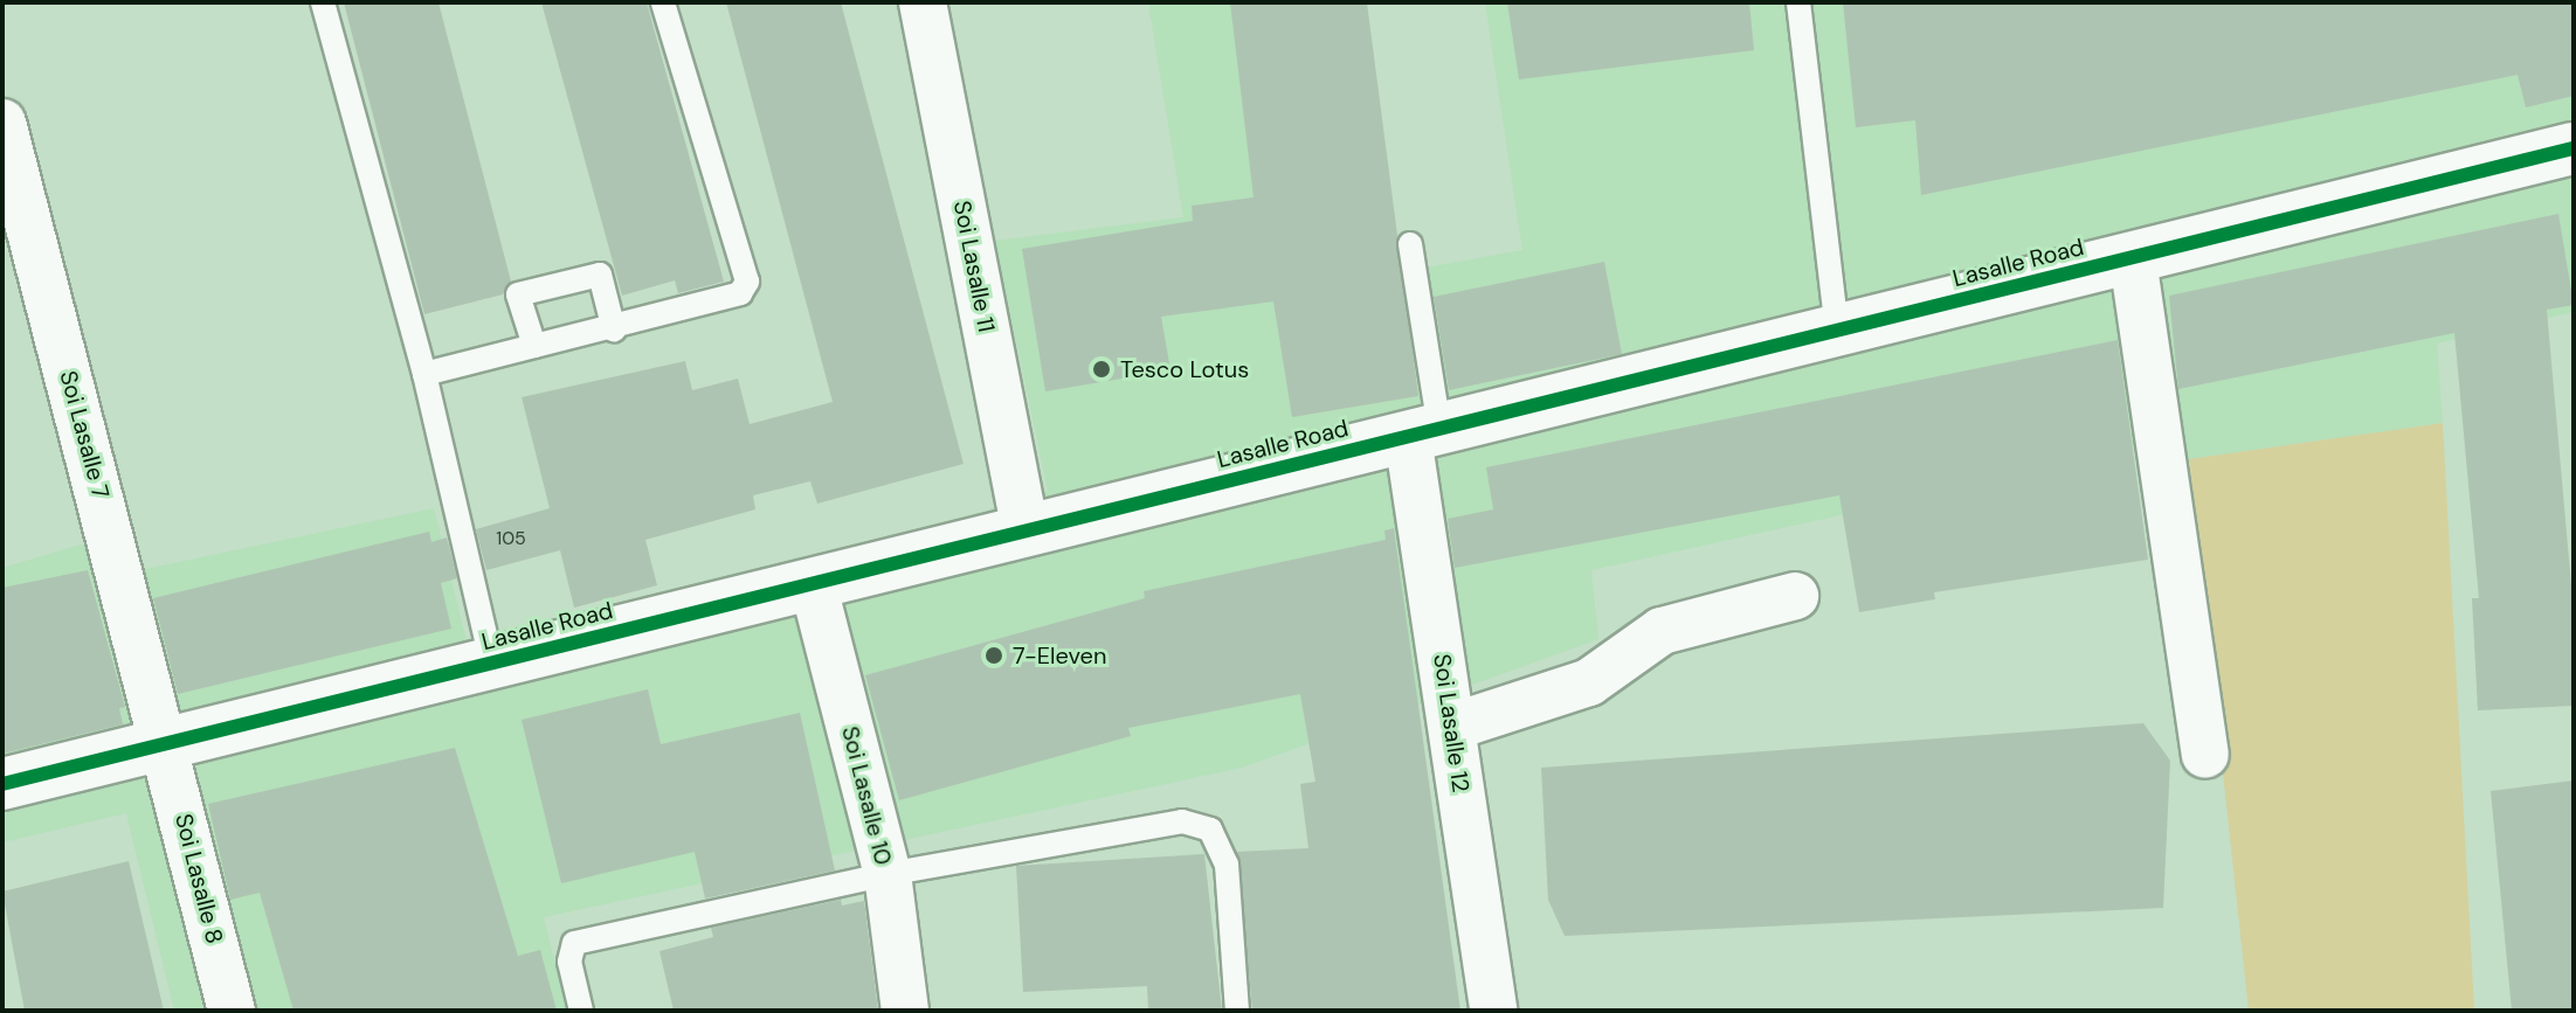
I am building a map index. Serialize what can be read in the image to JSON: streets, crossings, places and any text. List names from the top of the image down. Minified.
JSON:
{"streets":{"street":["Lasalle Road","Soi Lasalle 11","Soi Lasalle 7","Soi Lasalle 12","Soi Lasalle 10","Soi Lasalle 8"]},"crossings":[["Lasalle Road","Soi Lasalle 11"],["Lasalle Road","Soi Lasalle 7"],["Lasalle Road","Soi Lasalle 12"],["Lasalle Road","Soi Lasalle 10"],["Lasalle Road","Soi Lasalle 8"],["Soi Lasalle 7","Soi Lasalle 8"]],"places":["Tesco Lotus","7-Eleven"],"house_numbers":["105"]}
